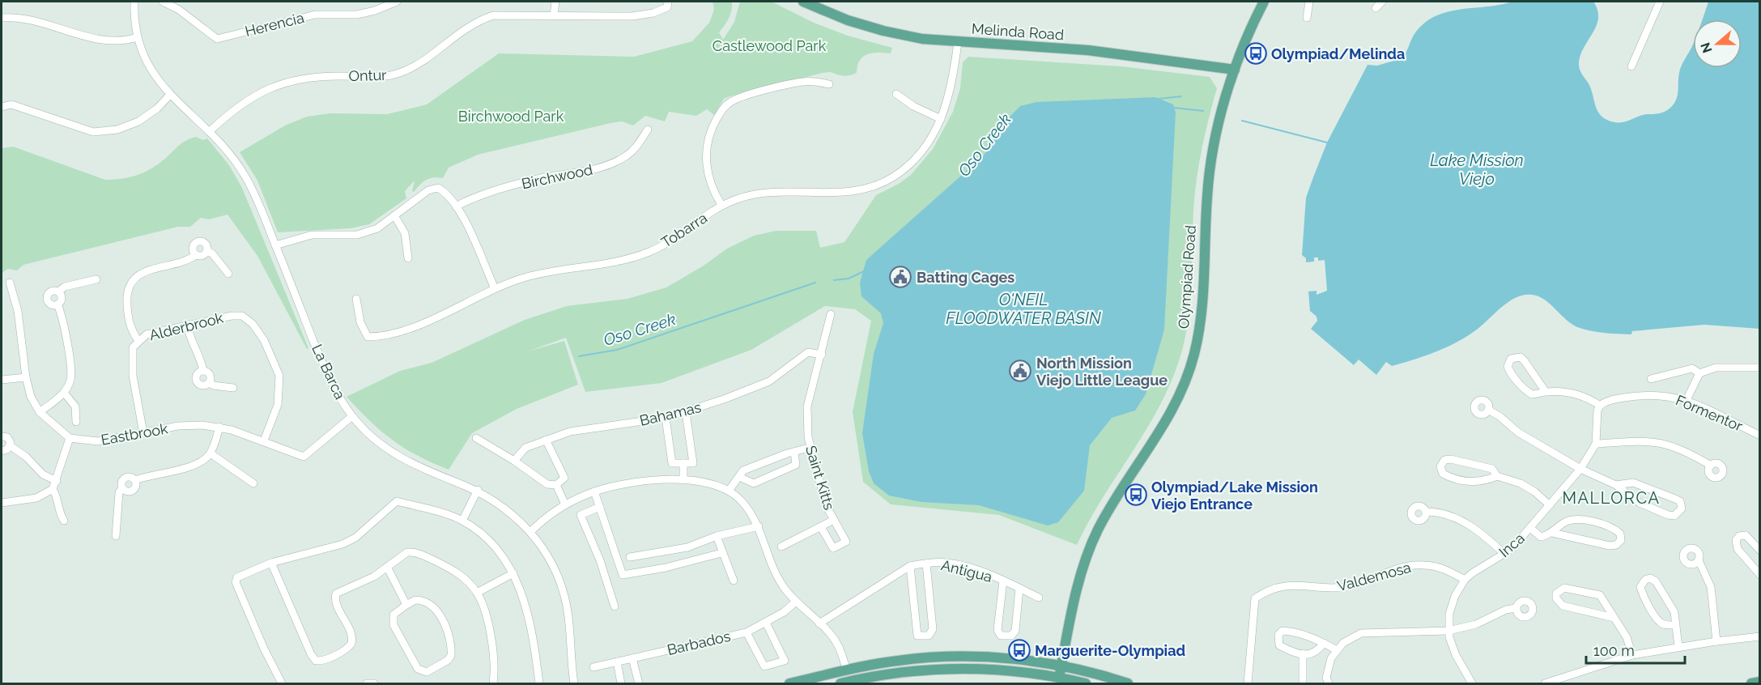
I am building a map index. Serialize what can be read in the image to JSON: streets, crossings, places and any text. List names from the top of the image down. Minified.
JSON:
{"streets":{"main road":["Melinda Road","Olympiad Road"],"street":["Herencia","Ontur","Birchwood","Tobarra","Alderbrook","La Barca","Formentor","Bahamas","Eastbrook","Saint Kitts","Inca","Antigua","Valdemosa","Barbados"]},"crossings":[["Melinda Road","Tobarra"],["Melinda Road","Olympiad Road"],["Ontur","La Barca"],["Alderbrook","Eastbrook"],["La Barca","Eastbrook"],["Formentor","Inca"],["Bahamas","Saint Kitts"],["Inca","Valdemosa"]],"districts":["MALLORCA"],"water":["Oso Creek","Lake Mission Viejo","O'NEIL FLOODWATER BASIN"],"parks":["Castlewood Park","Birchwood Park"],"places":{"bus stop":["Olympiad/Melinda","Olympiad/Lake Mission Viejo Entrance","Marguerite-Olympiad"],"public building":["Batting Cages","North Mission Viejo Little League"]},"scale_bar":"100 m","north":"left"}
